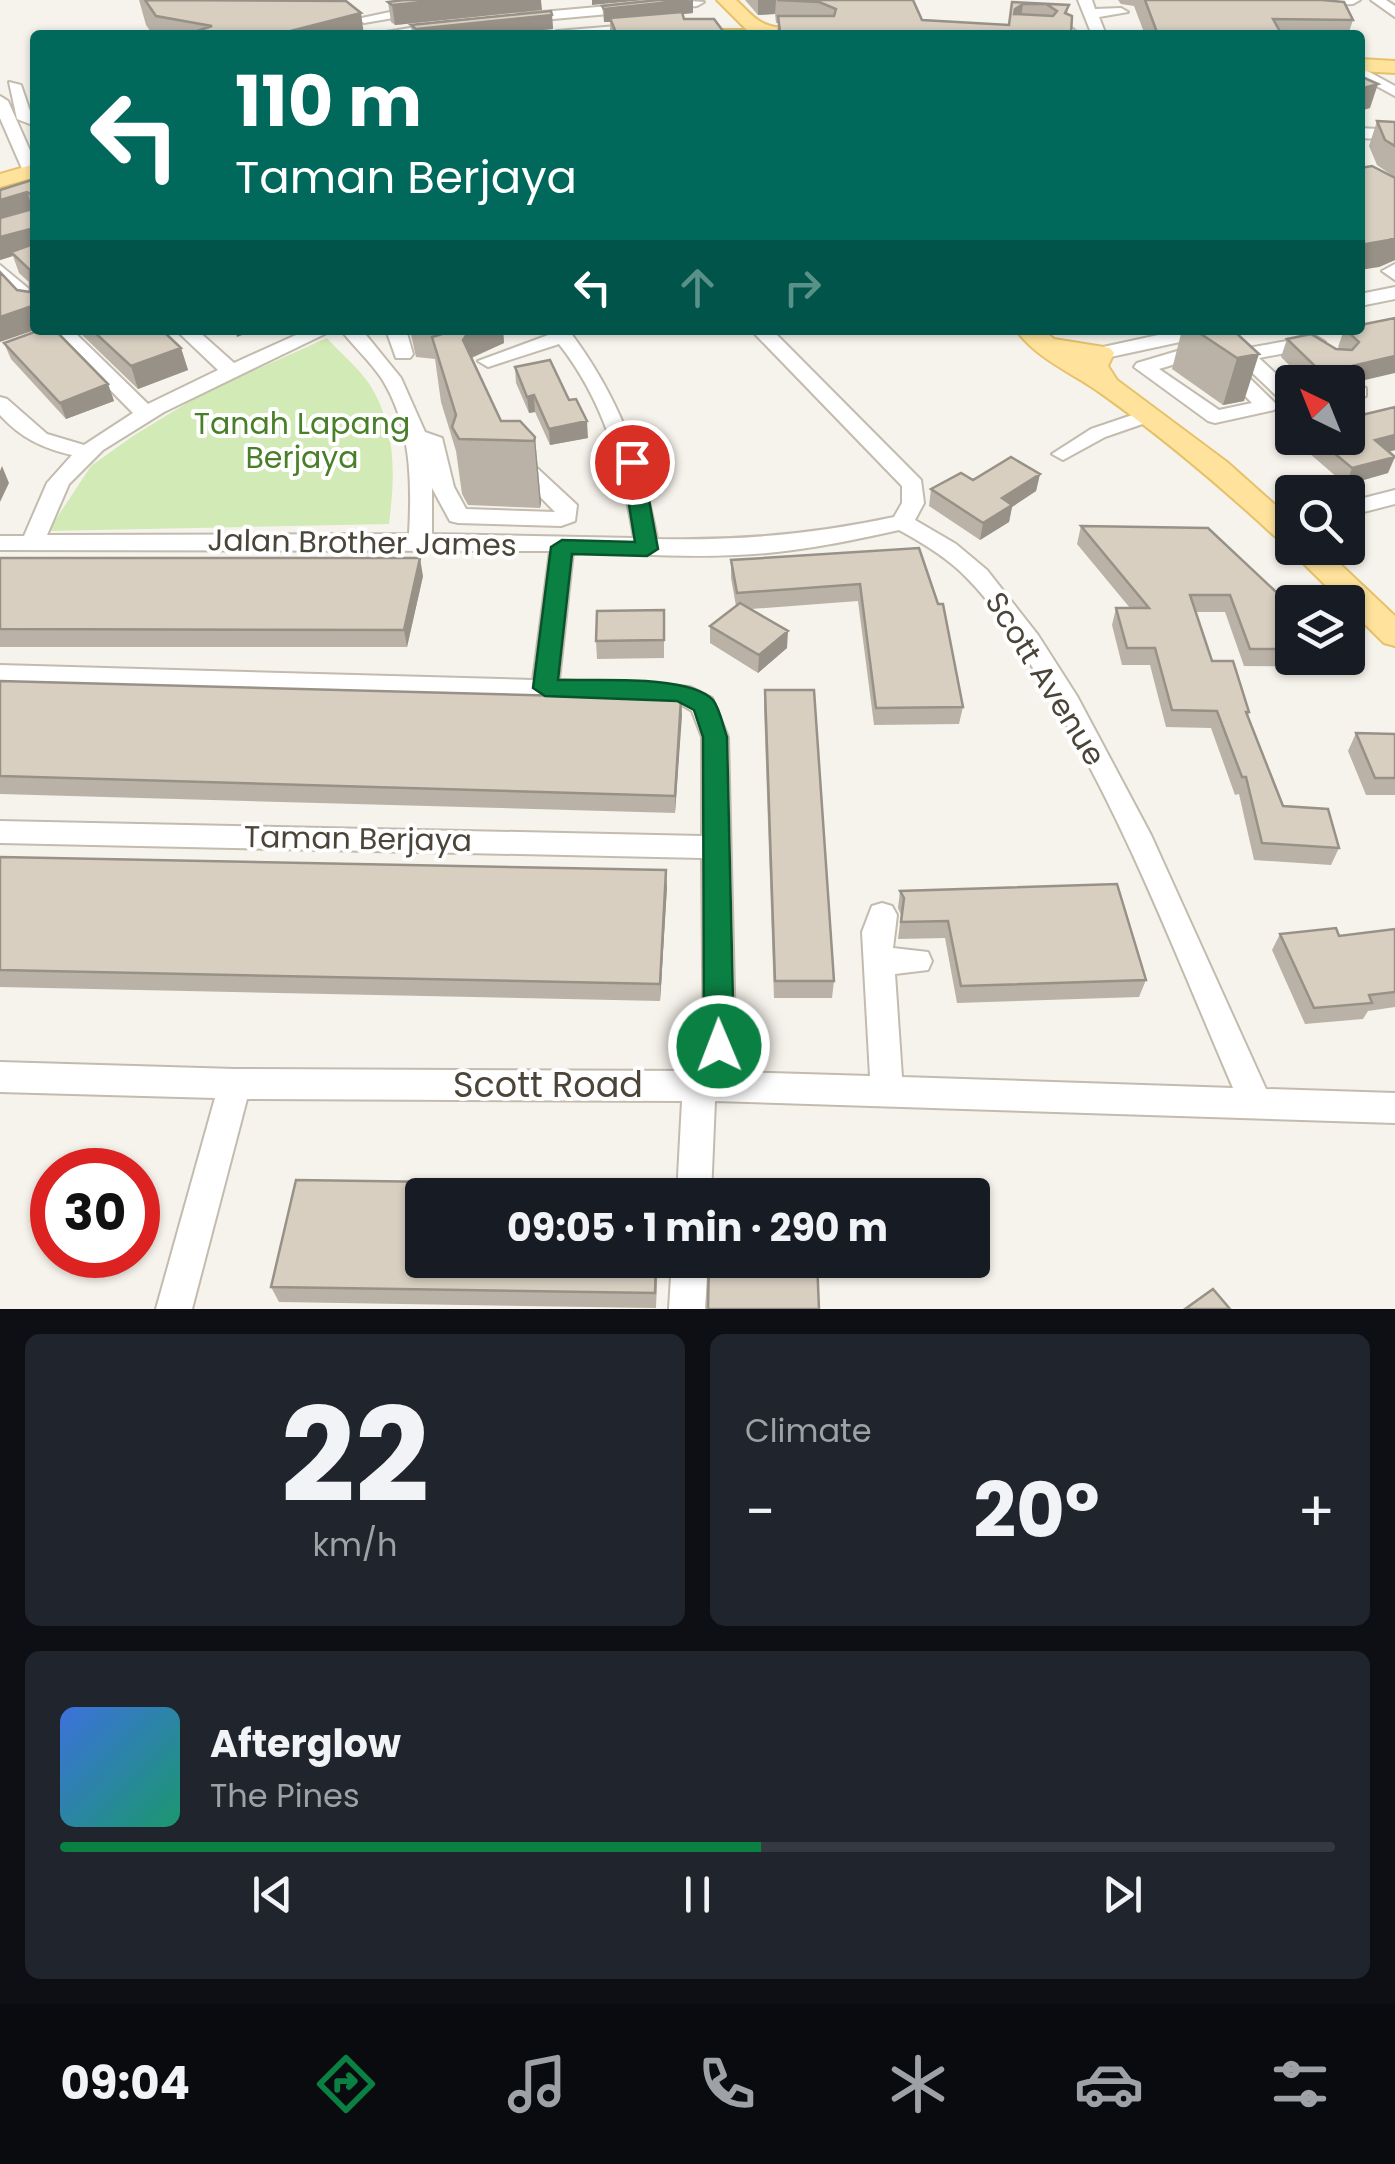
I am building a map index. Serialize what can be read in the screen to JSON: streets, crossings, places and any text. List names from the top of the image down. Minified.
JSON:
{"streets":{"street":["Jalan Brother James","Scott Avenue","Taman Berjaya","Scott Road"]},"crossings":[["Jalan Brother James","Scott Avenue"],["Scott Avenue","Scott Road"]],"parks":["Tanah Lapang Berjaya"],"north":"top left","page":{"turn":["110 m","Taman Berjaya"],"limit":"30","trip":"09:05 · 1 min · 290 m","tile":[["22","km/h"],"Climate"],"heat":["−","20°","+"],"song":["Afterglow","The Pines"],"tabs":"09:04"}}
